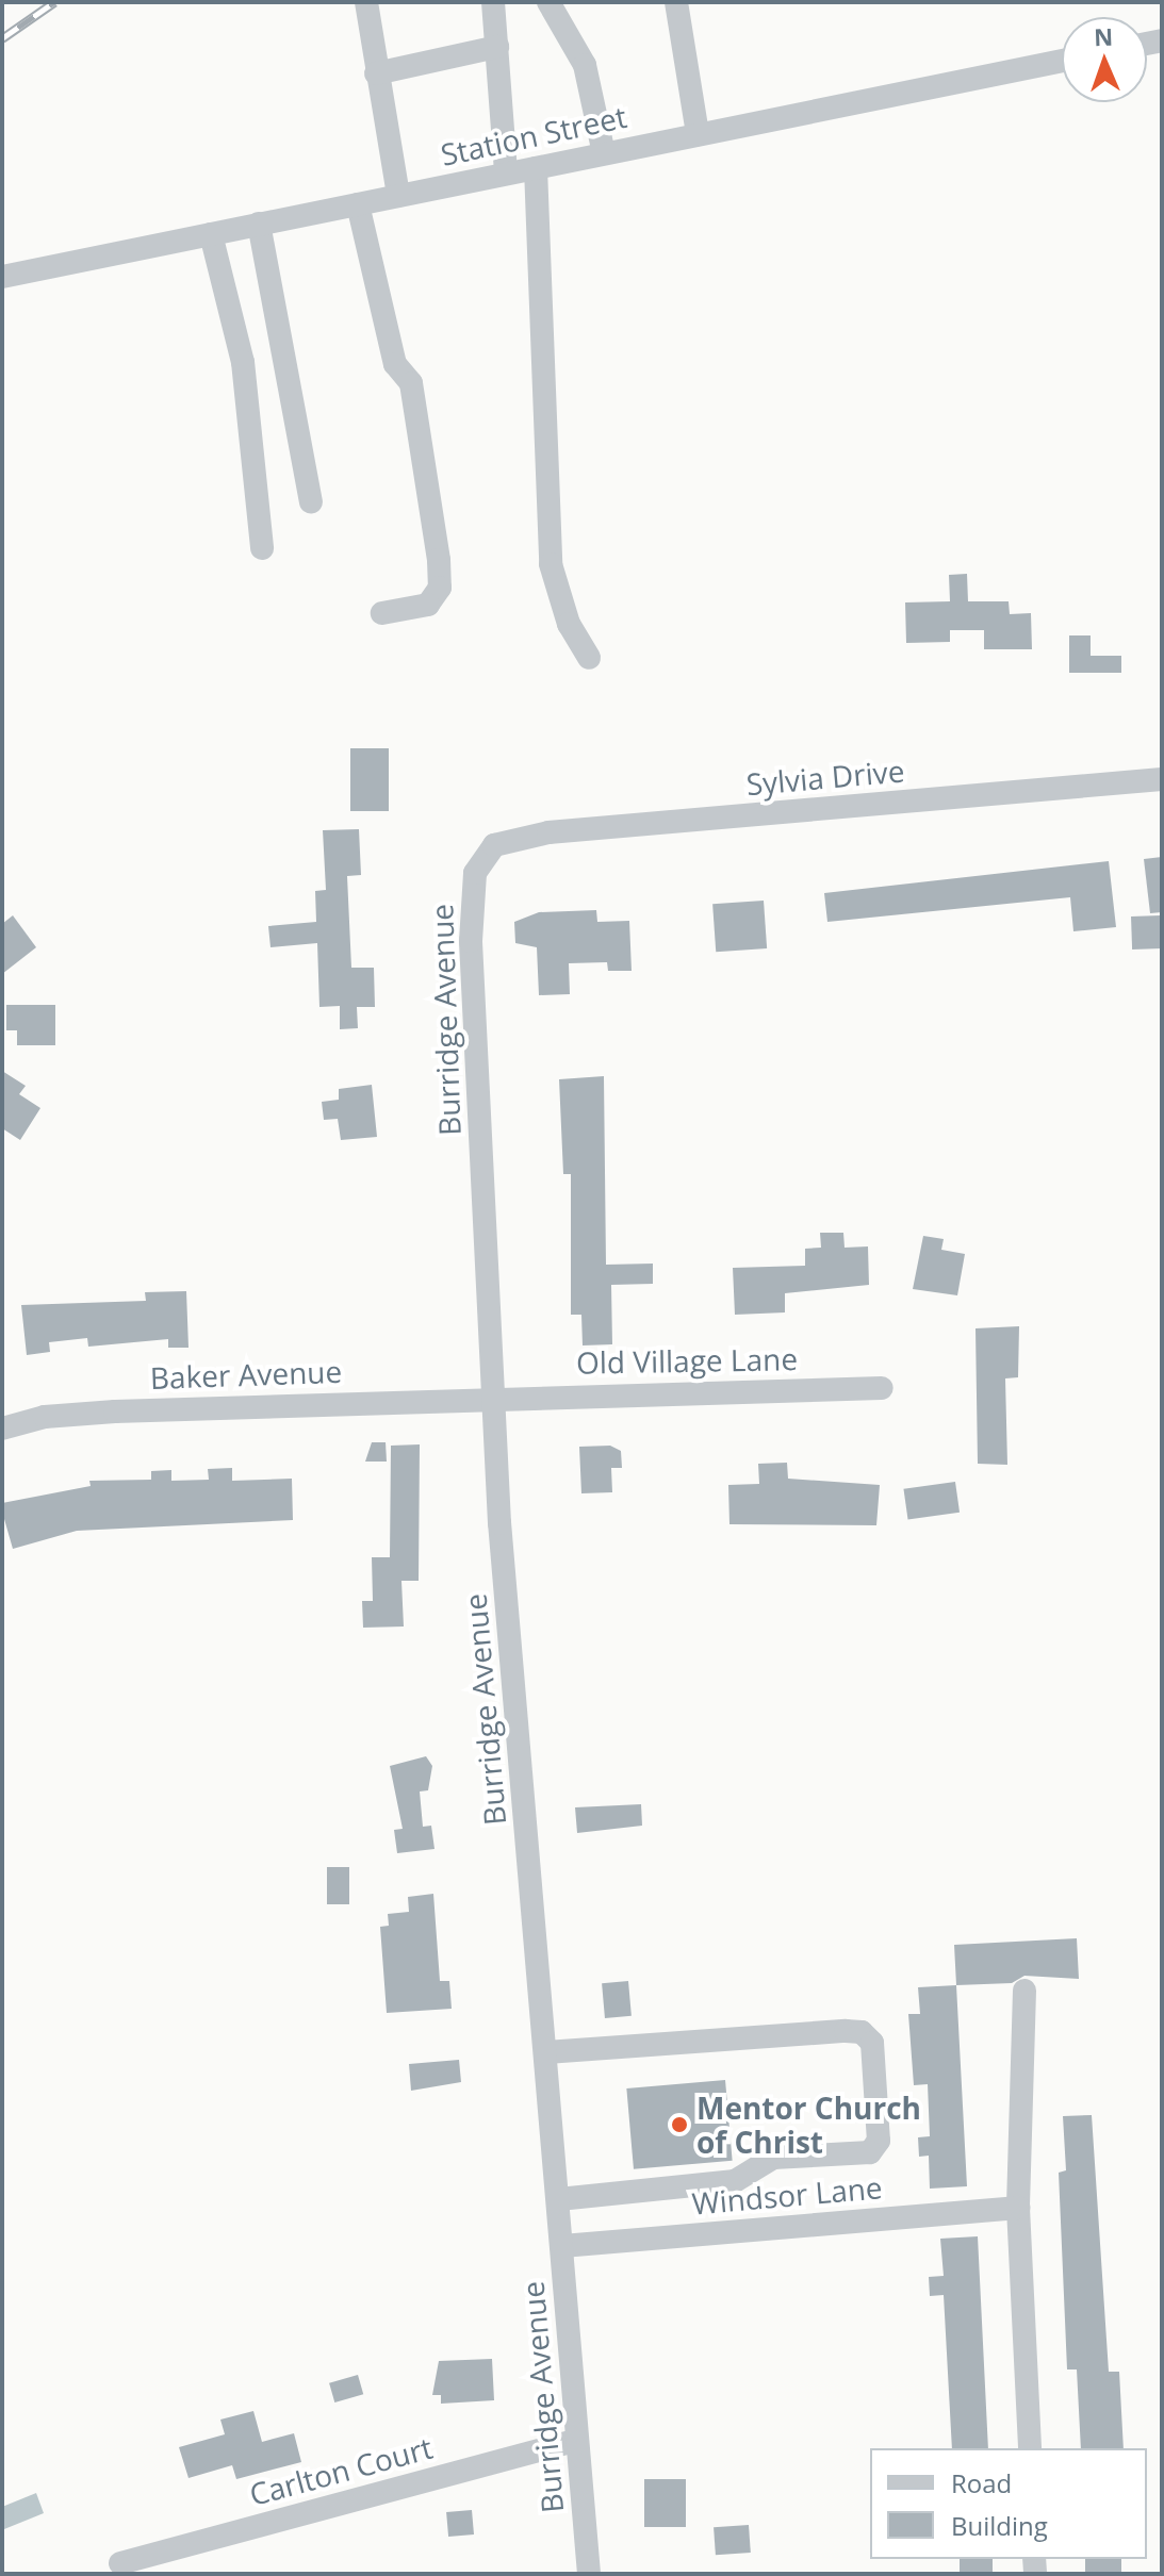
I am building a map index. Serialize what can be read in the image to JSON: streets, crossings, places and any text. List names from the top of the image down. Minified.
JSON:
{"streets":{"street":["Station Street","Sylvia Drive","Burridge Avenue","Old Village Lane","Baker Avenue","Windsor Lane","Carlton Court"]},"crossings":[["Sylvia Drive","Burridge Avenue"],["Burridge Avenue","Old Village Lane"],["Burridge Avenue","Baker Avenue"],["Burridge Avenue","Windsor Lane"],["Burridge Avenue","Carlton Court"],["Old Village Lane","Baker Avenue"]],"places":["Mentor Church of Christ"],"legend":["Road","Building"],"north":"top"}
